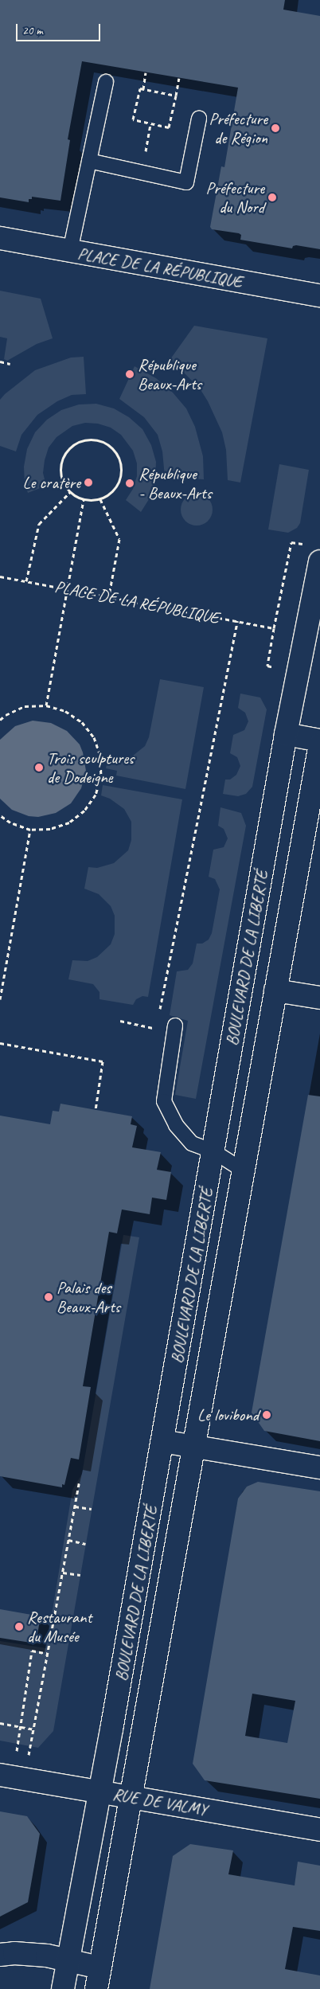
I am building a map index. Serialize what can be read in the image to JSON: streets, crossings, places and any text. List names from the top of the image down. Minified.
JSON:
{"streets":{"main road":["PLACE DE LA RÉPUBLIQUE","BOULEVARD DE LA LIBERTÉ","RUE DE VALMY"]},"crossings":[["BOULEVARD DE LA LIBERTÉ","RUE DE VALMY"]],"places":["Préfecture de Région","Préfecture du Nord","République Beaux-Arts","Le cratère","République - Beaux-Arts","Trois sculptures de Dodeigne","Palais des Beaux-Arts","Le lovibond","Restaurant du Musée"],"scale_bar":"20 m"}
